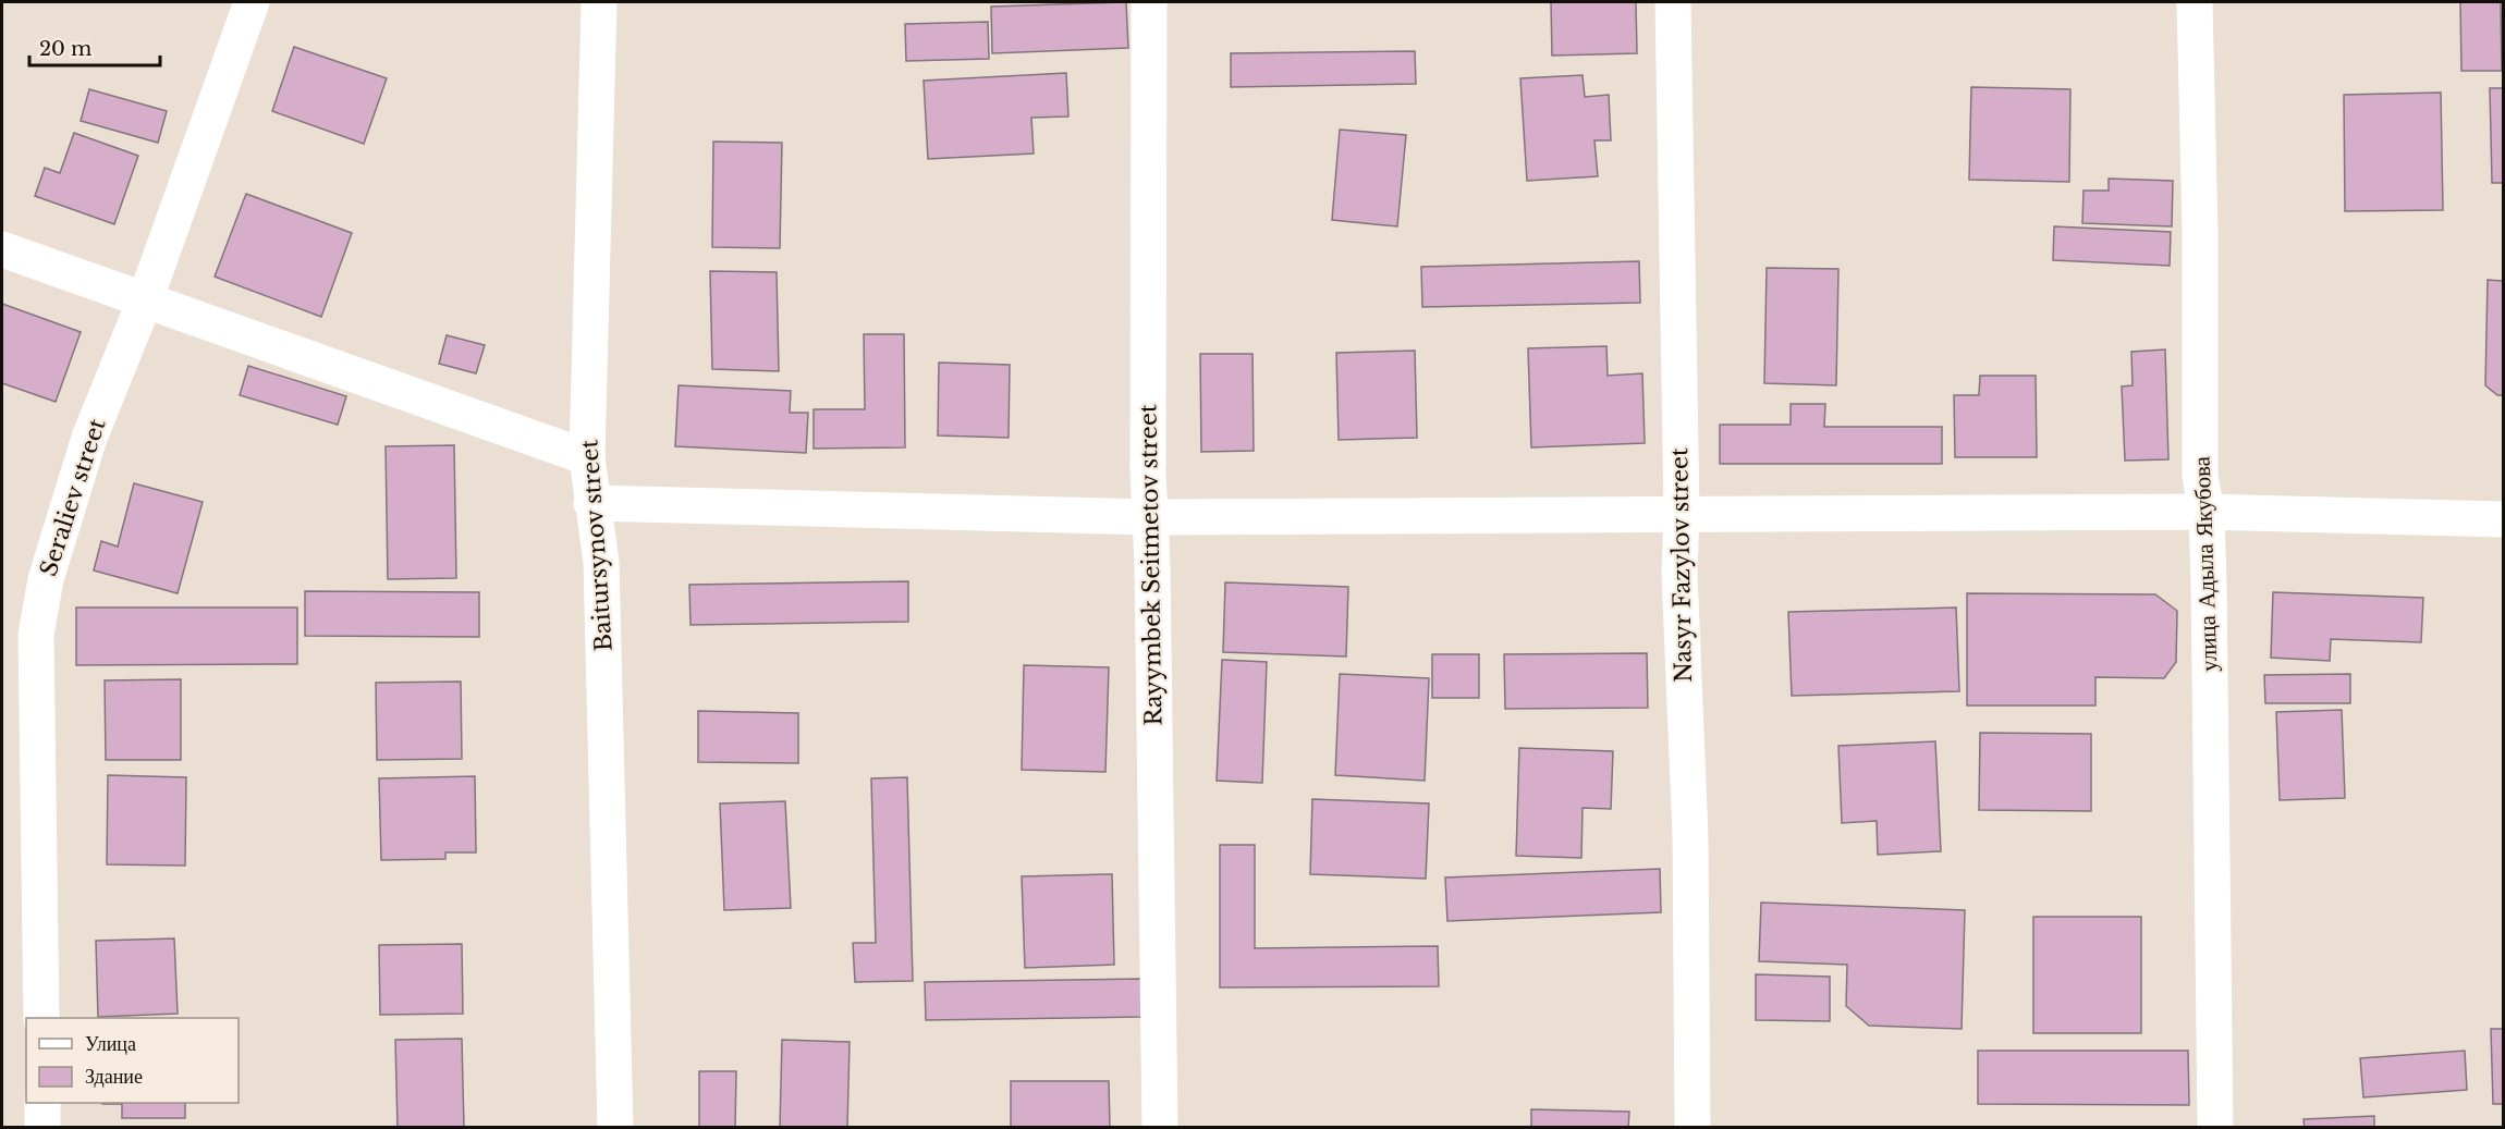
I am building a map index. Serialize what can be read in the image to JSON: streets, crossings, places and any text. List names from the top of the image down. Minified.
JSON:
{"streets":{"street":["Seraliev street","Baitursynov street","улица Адыла Якубова","Rayymbek Seitmetov street","Nasyr Fazylov street"]},"legend":["Улица","Здание"],"scale_bar":"20 m"}
